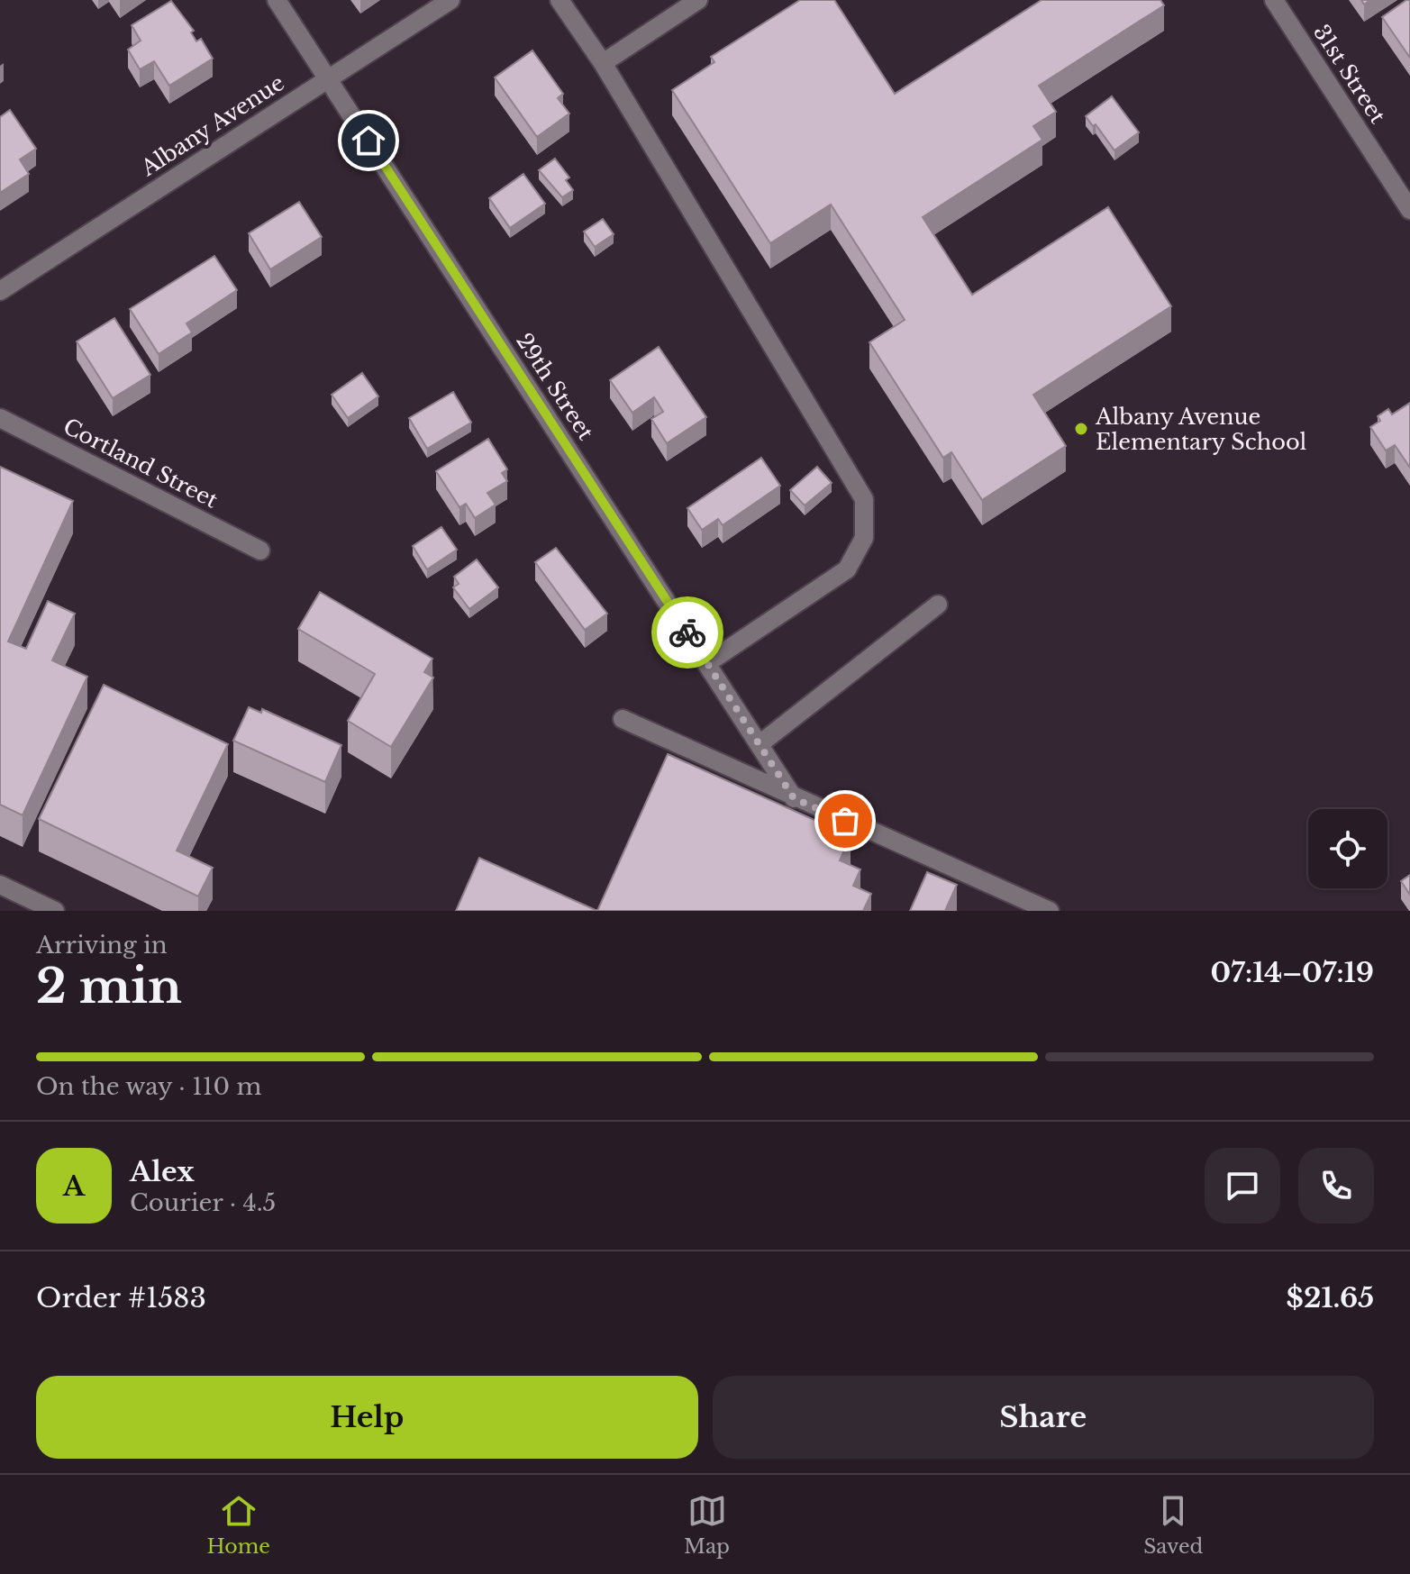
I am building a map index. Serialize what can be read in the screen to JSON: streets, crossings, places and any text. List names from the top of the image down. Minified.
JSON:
{"streets":{"street":["31st Street","Albany Avenue","29th Street","Cortland Street"]},"crossings":[["Albany Avenue","29th Street"]],"places":["Albany Avenue Elementary School"],"page":{"heading":["2 min","Arriving in","07:14–07:19"],"panel":["Alex","Courier · 4.5","Order #1583","$21.65"],"bar":"On the way · 110 m","round":"A","buttons":["Help","Share"],"tabs":["Home","Map","Saved"]}}
